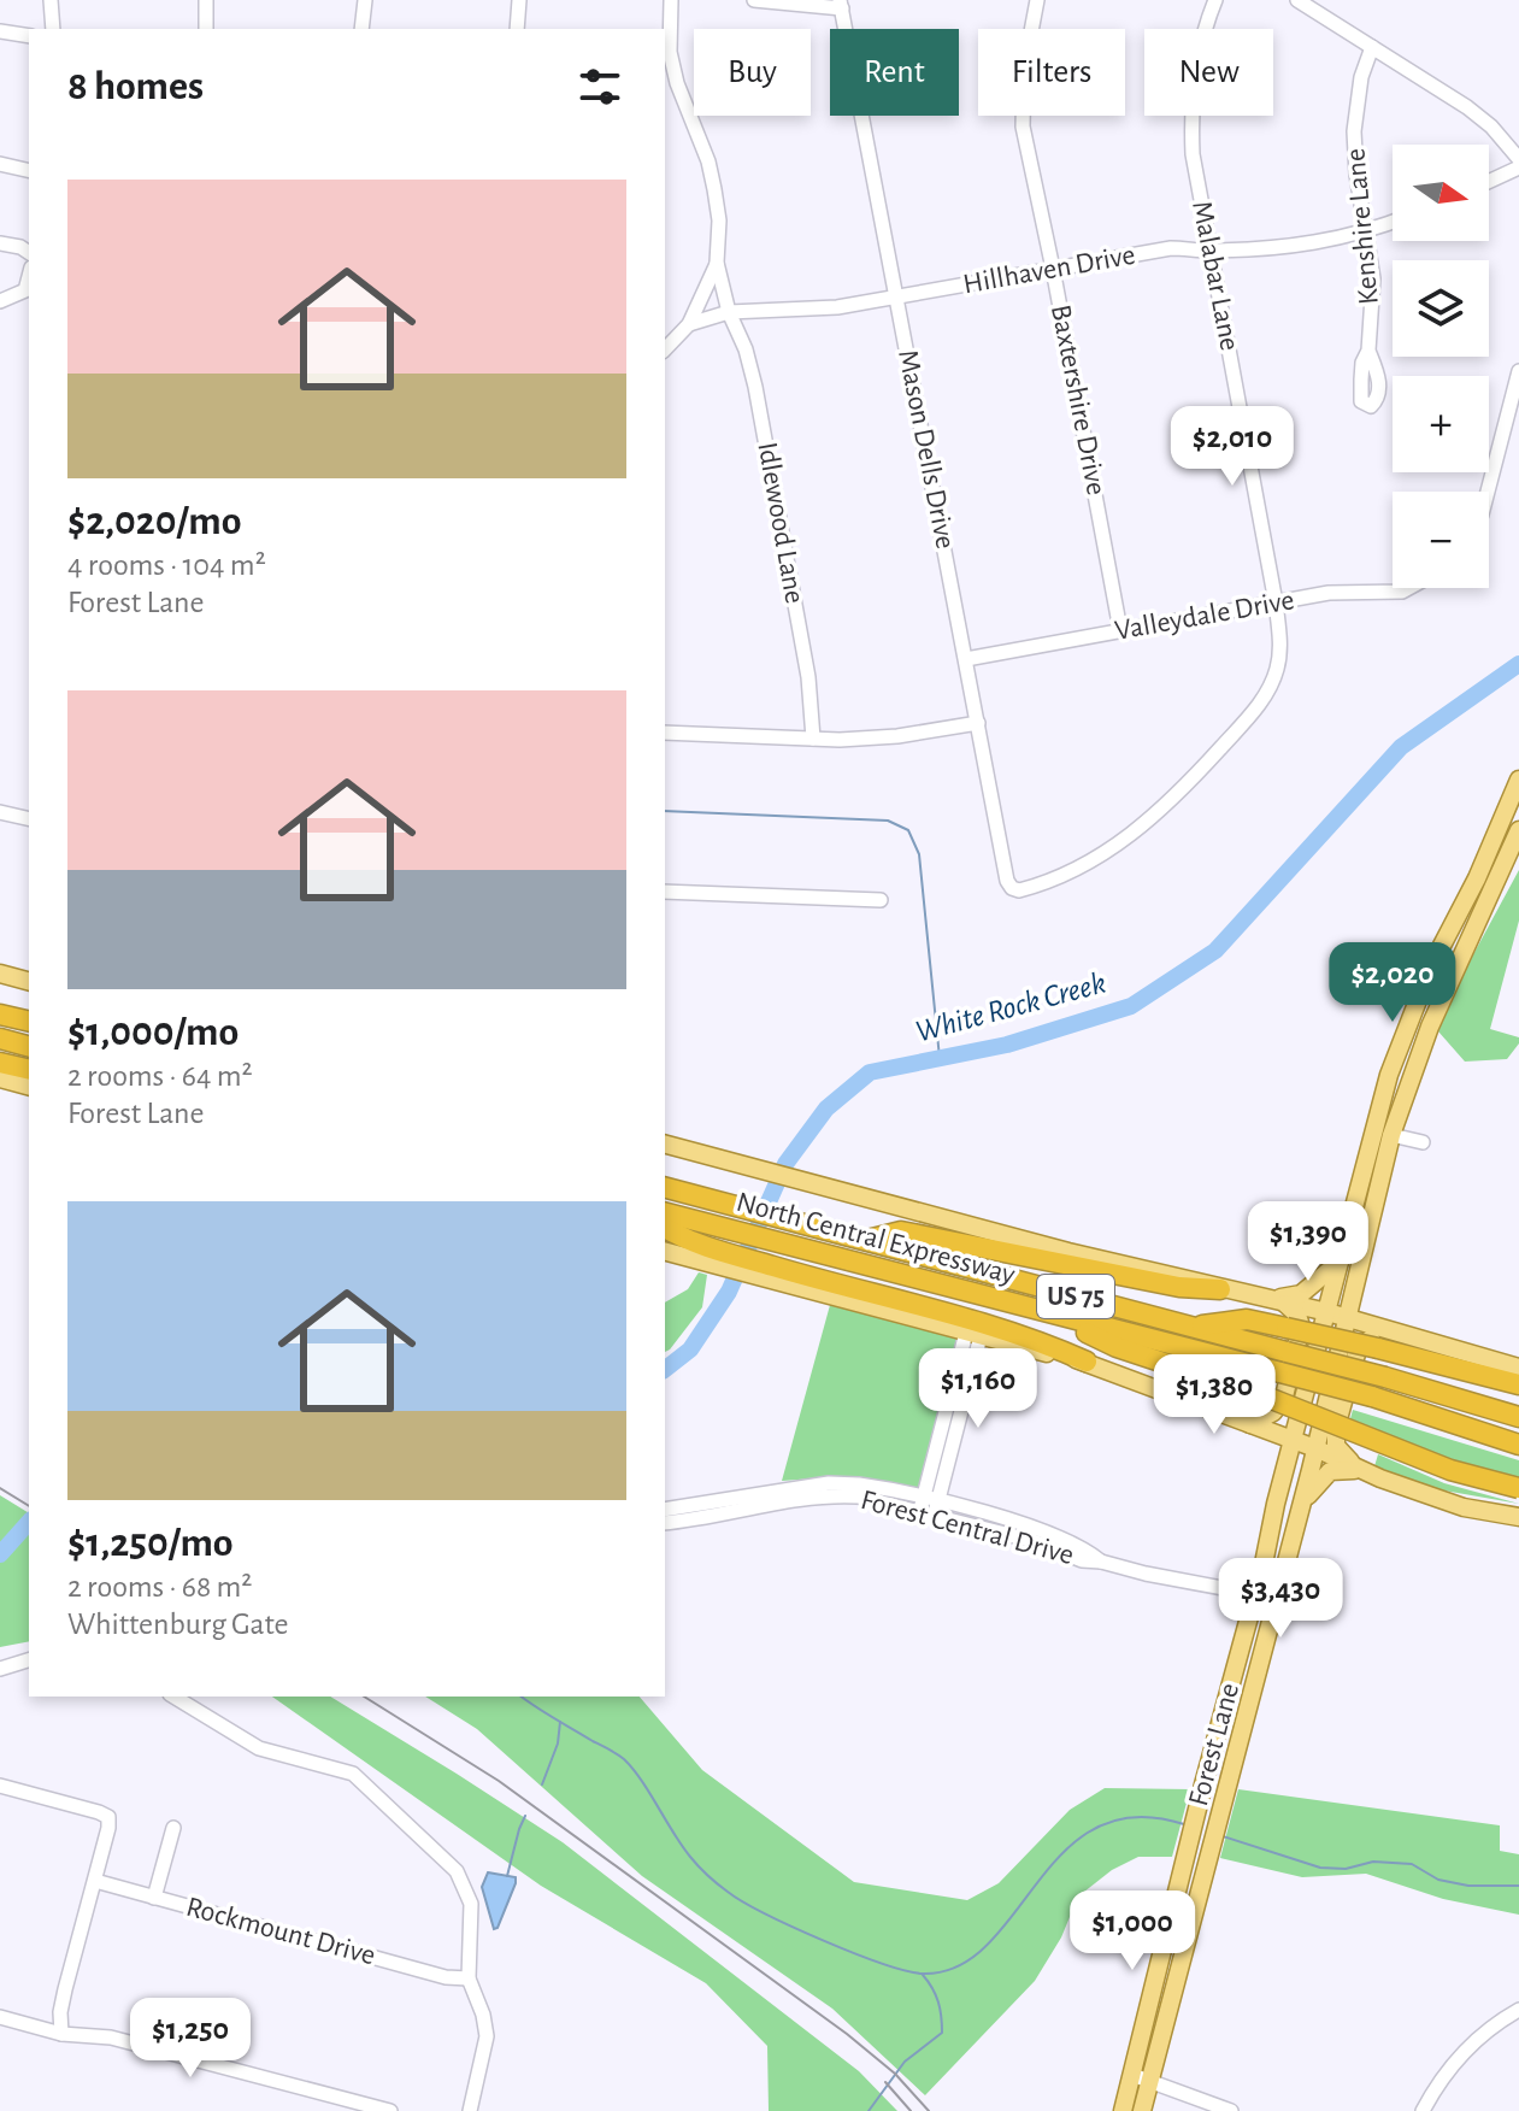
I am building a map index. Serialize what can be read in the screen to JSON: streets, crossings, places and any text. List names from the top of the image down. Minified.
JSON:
{"streets":{"highway":["North Central Expressway","US 75"],"main road":["Forest Lane"],"street":["Kenshire Lane","Hillhaven Drive","Malabar Lane","Baxtershire Drive","Mason Dells Drive","Idlewood Lane","Valleydale Drive","Forest Central Drive","Rockmount Drive"]},"crossings":[["Kenshire Lane","Hillhaven Drive"],["Hillhaven Drive","Malabar Lane"],["Hillhaven Drive","Baxtershire Drive"],["Hillhaven Drive","Mason Dells Drive"],["Hillhaven Drive","Idlewood Lane"],["Malabar Lane","Mason Dells Drive"],["Malabar Lane","Valleydale Drive"],["Baxtershire Drive","Valleydale Drive"],["Mason Dells Drive","Valleydale Drive"],["North Central Expressway","Forest Lane"],["Forest Central Drive","Forest Lane"]],"water":["White Rock Creek"],"north":"right","page":{"chip":["Buy","Rent","Filters","New"],"heading":"8 homes","map_buttons":["+","−"],"list":[{"name":"$2,020/mo","note":"4 rooms · 104 m² · Forest Lane"},{"name":"$1,000/mo","note":"2 rooms · 64 m² · Forest Lane"},{"name":"$1,250/mo","note":"2 rooms · 68 m² · Whittenburg Gate"}],"price":["$2,010","$2,020","$1,390","$1,160","$1,380","$3,430","$1,000","$1,250"]}}
